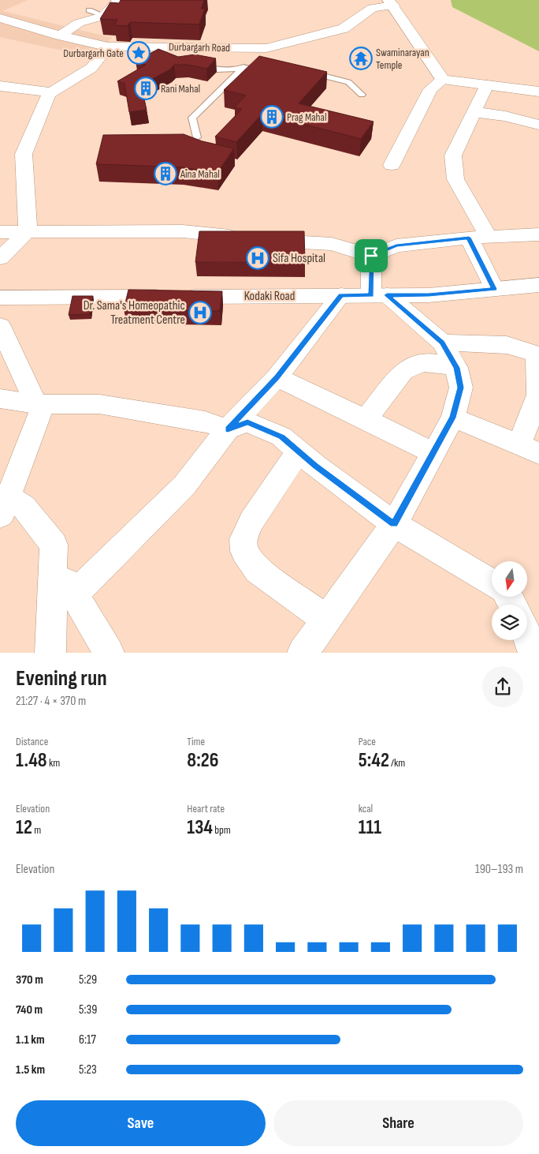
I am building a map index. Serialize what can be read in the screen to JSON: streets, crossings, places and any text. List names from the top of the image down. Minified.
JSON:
{"streets":{"street":["Durbargarh Road","Kodaki Road"]},"places":{"place":["Durbargarh Gate"],"temple":["Swaminarayan Temple"],"building":["Rani Mahal","Prag Mahal","Aina Mahal"],"hospital":["Sifa Hospital","Dr. Sama's Homeopathic Treatment Centre"]},"north":"bottom","page":{"heading":["Evening run","21:27 · 4 × 370 m"],"stats":[["Distance","1.48 km"],["Time","8:26"],["Pace","5:42 /km"],["Elevation","12 m"],["Heart rate","134 bpm"],["kcal","111"]],"chart":["Elevation","190–193 m"],"list":[{"name":"370 m","note":"5:29"},{"name":"740 m","note":"5:39"},{"name":"1.1 km","note":"6:17"},{"name":"1.5 km","note":"5:23"}],"buttons":["Save","Share"]}}
